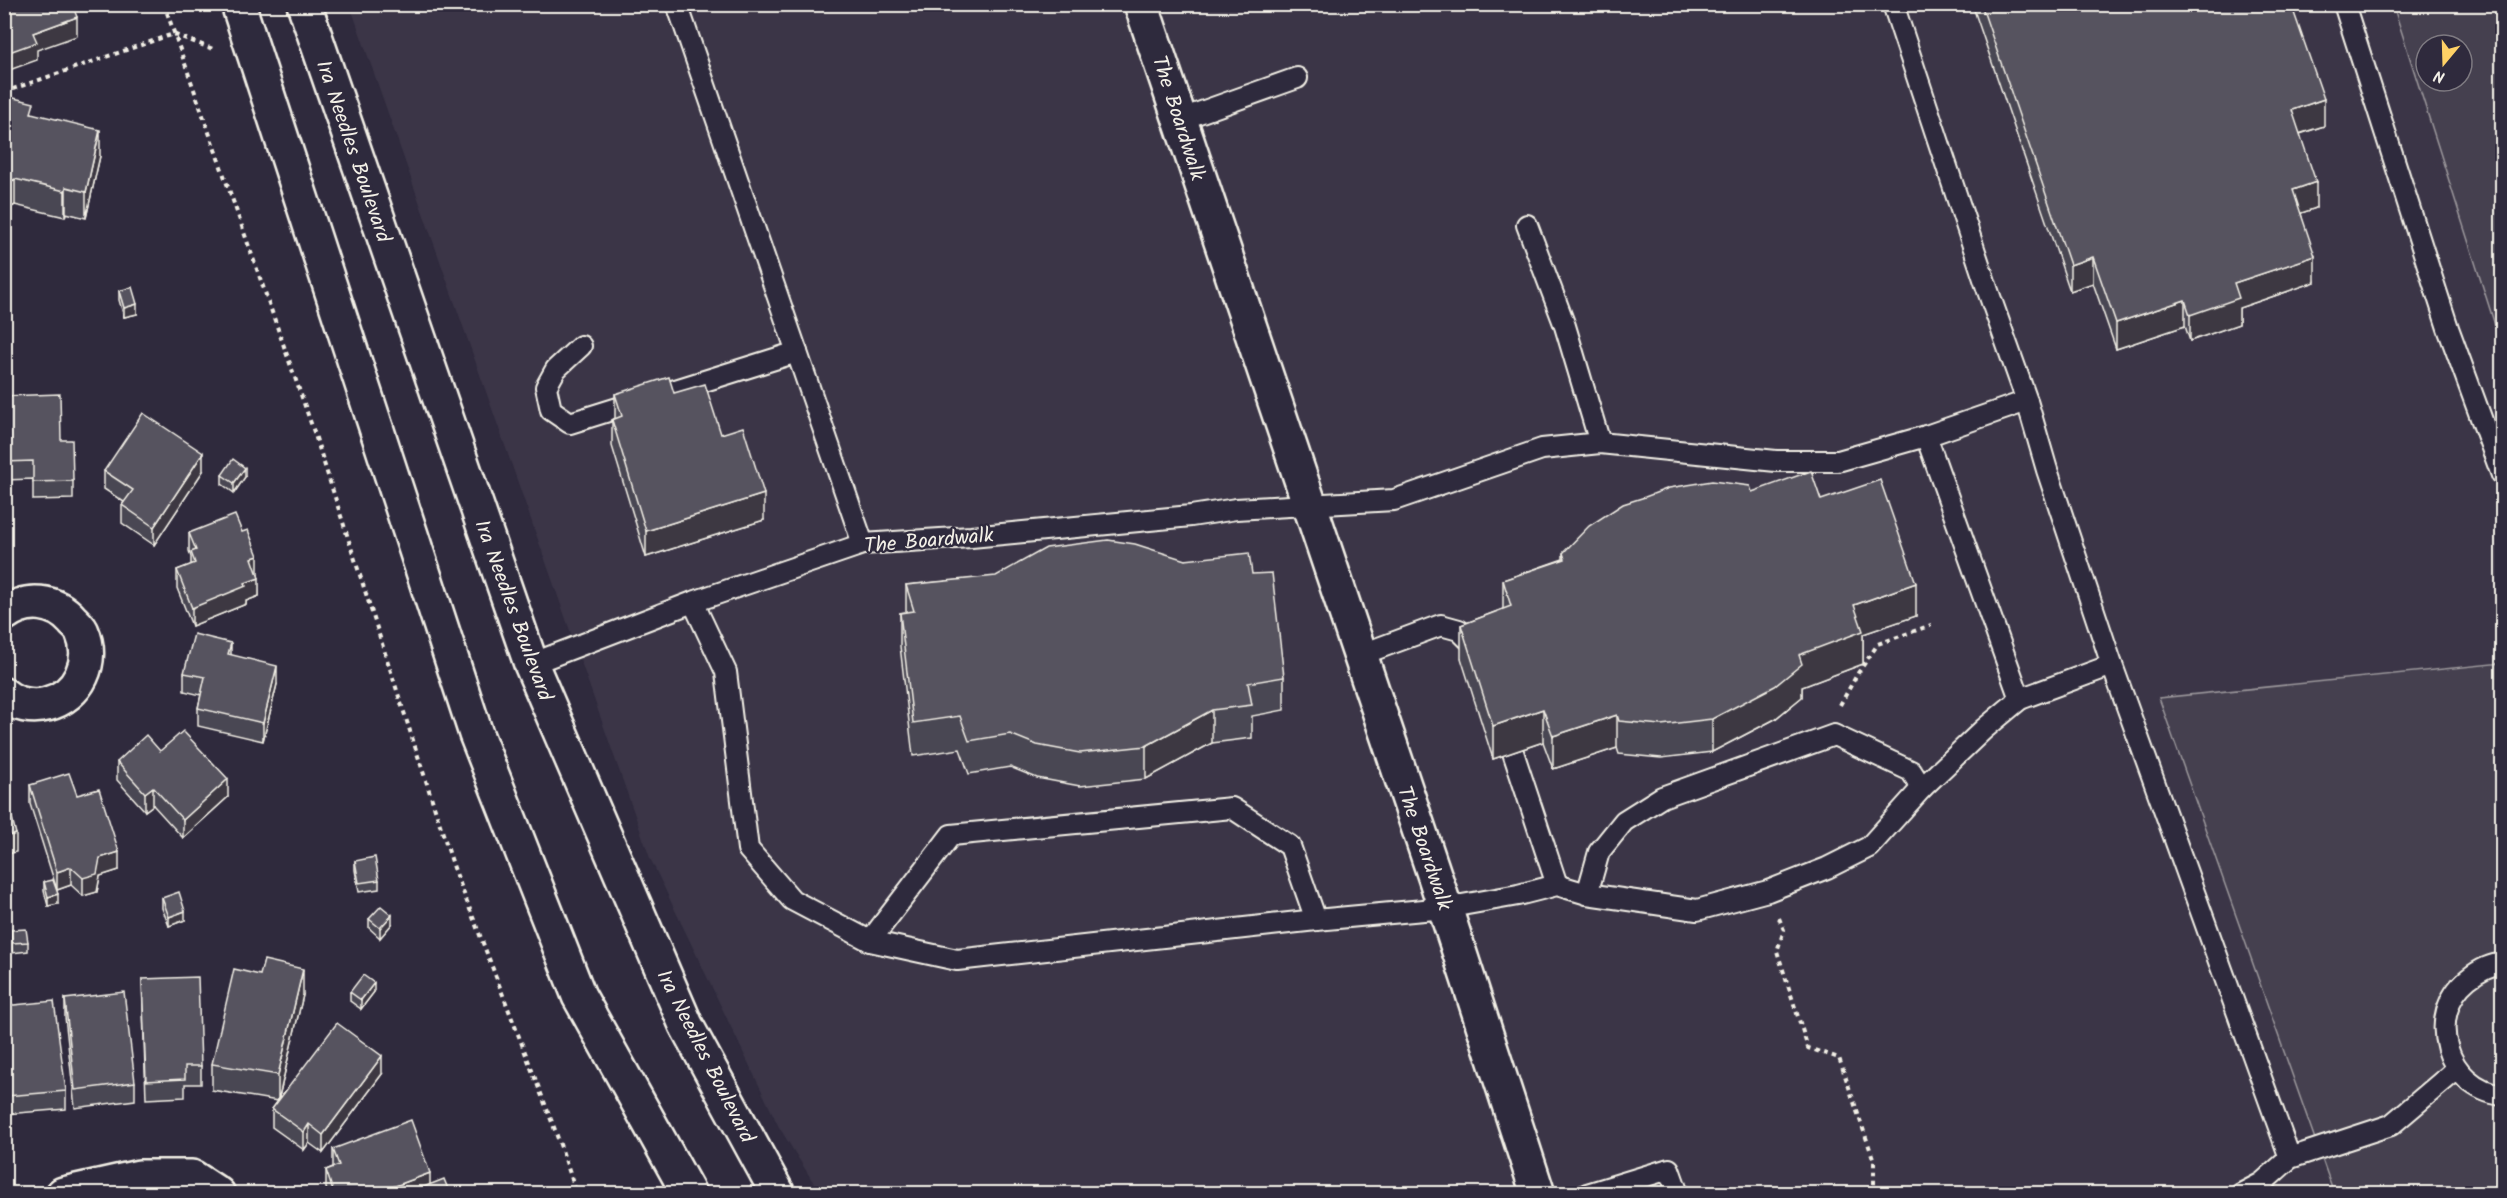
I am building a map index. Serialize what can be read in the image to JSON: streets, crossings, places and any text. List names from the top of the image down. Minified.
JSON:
{"streets":{"main road":["The Boardwalk","Ira Needles Boulevard"]},"crossings":[["The Boardwalk","Ira Needles Boulevard"]],"north":"bottom"}
